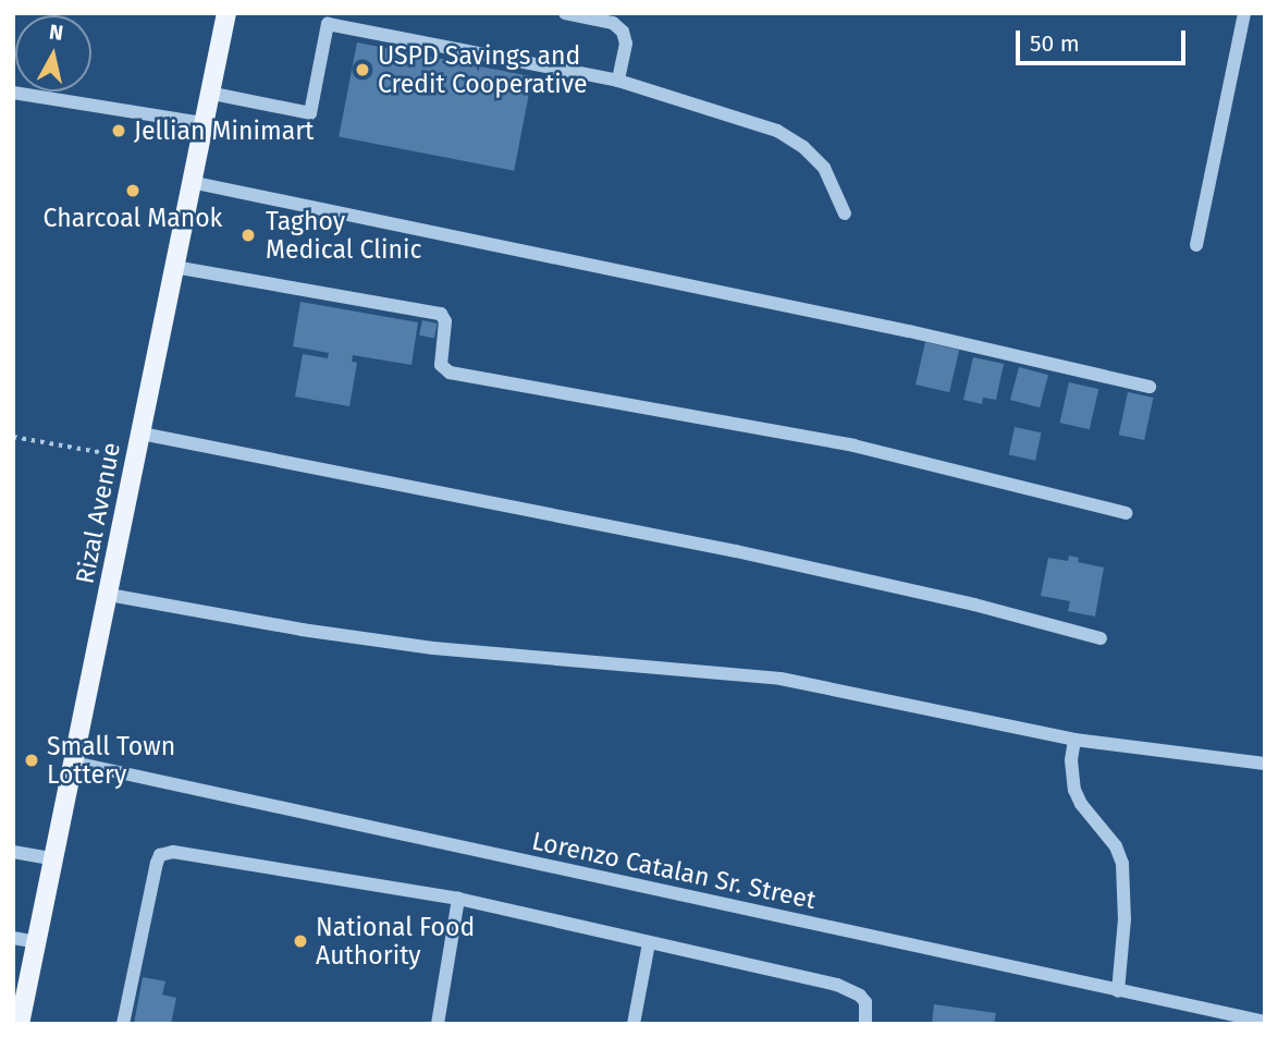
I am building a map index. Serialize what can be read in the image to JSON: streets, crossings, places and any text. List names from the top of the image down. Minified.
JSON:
{"streets":{"main road":["Rizal Avenue"],"street":["Lorenzo Catalan Sr. Street"]},"crossings":[["Rizal Avenue","Lorenzo Catalan Sr. Street"]],"places":["USPD Savings and Credit Cooperative","Jellian Minimart","Charcoal Manok","Taghoy Medical Clinic","Small Town Lottery","National Food Authority"],"scale_bar":"50 m","north":"top"}
